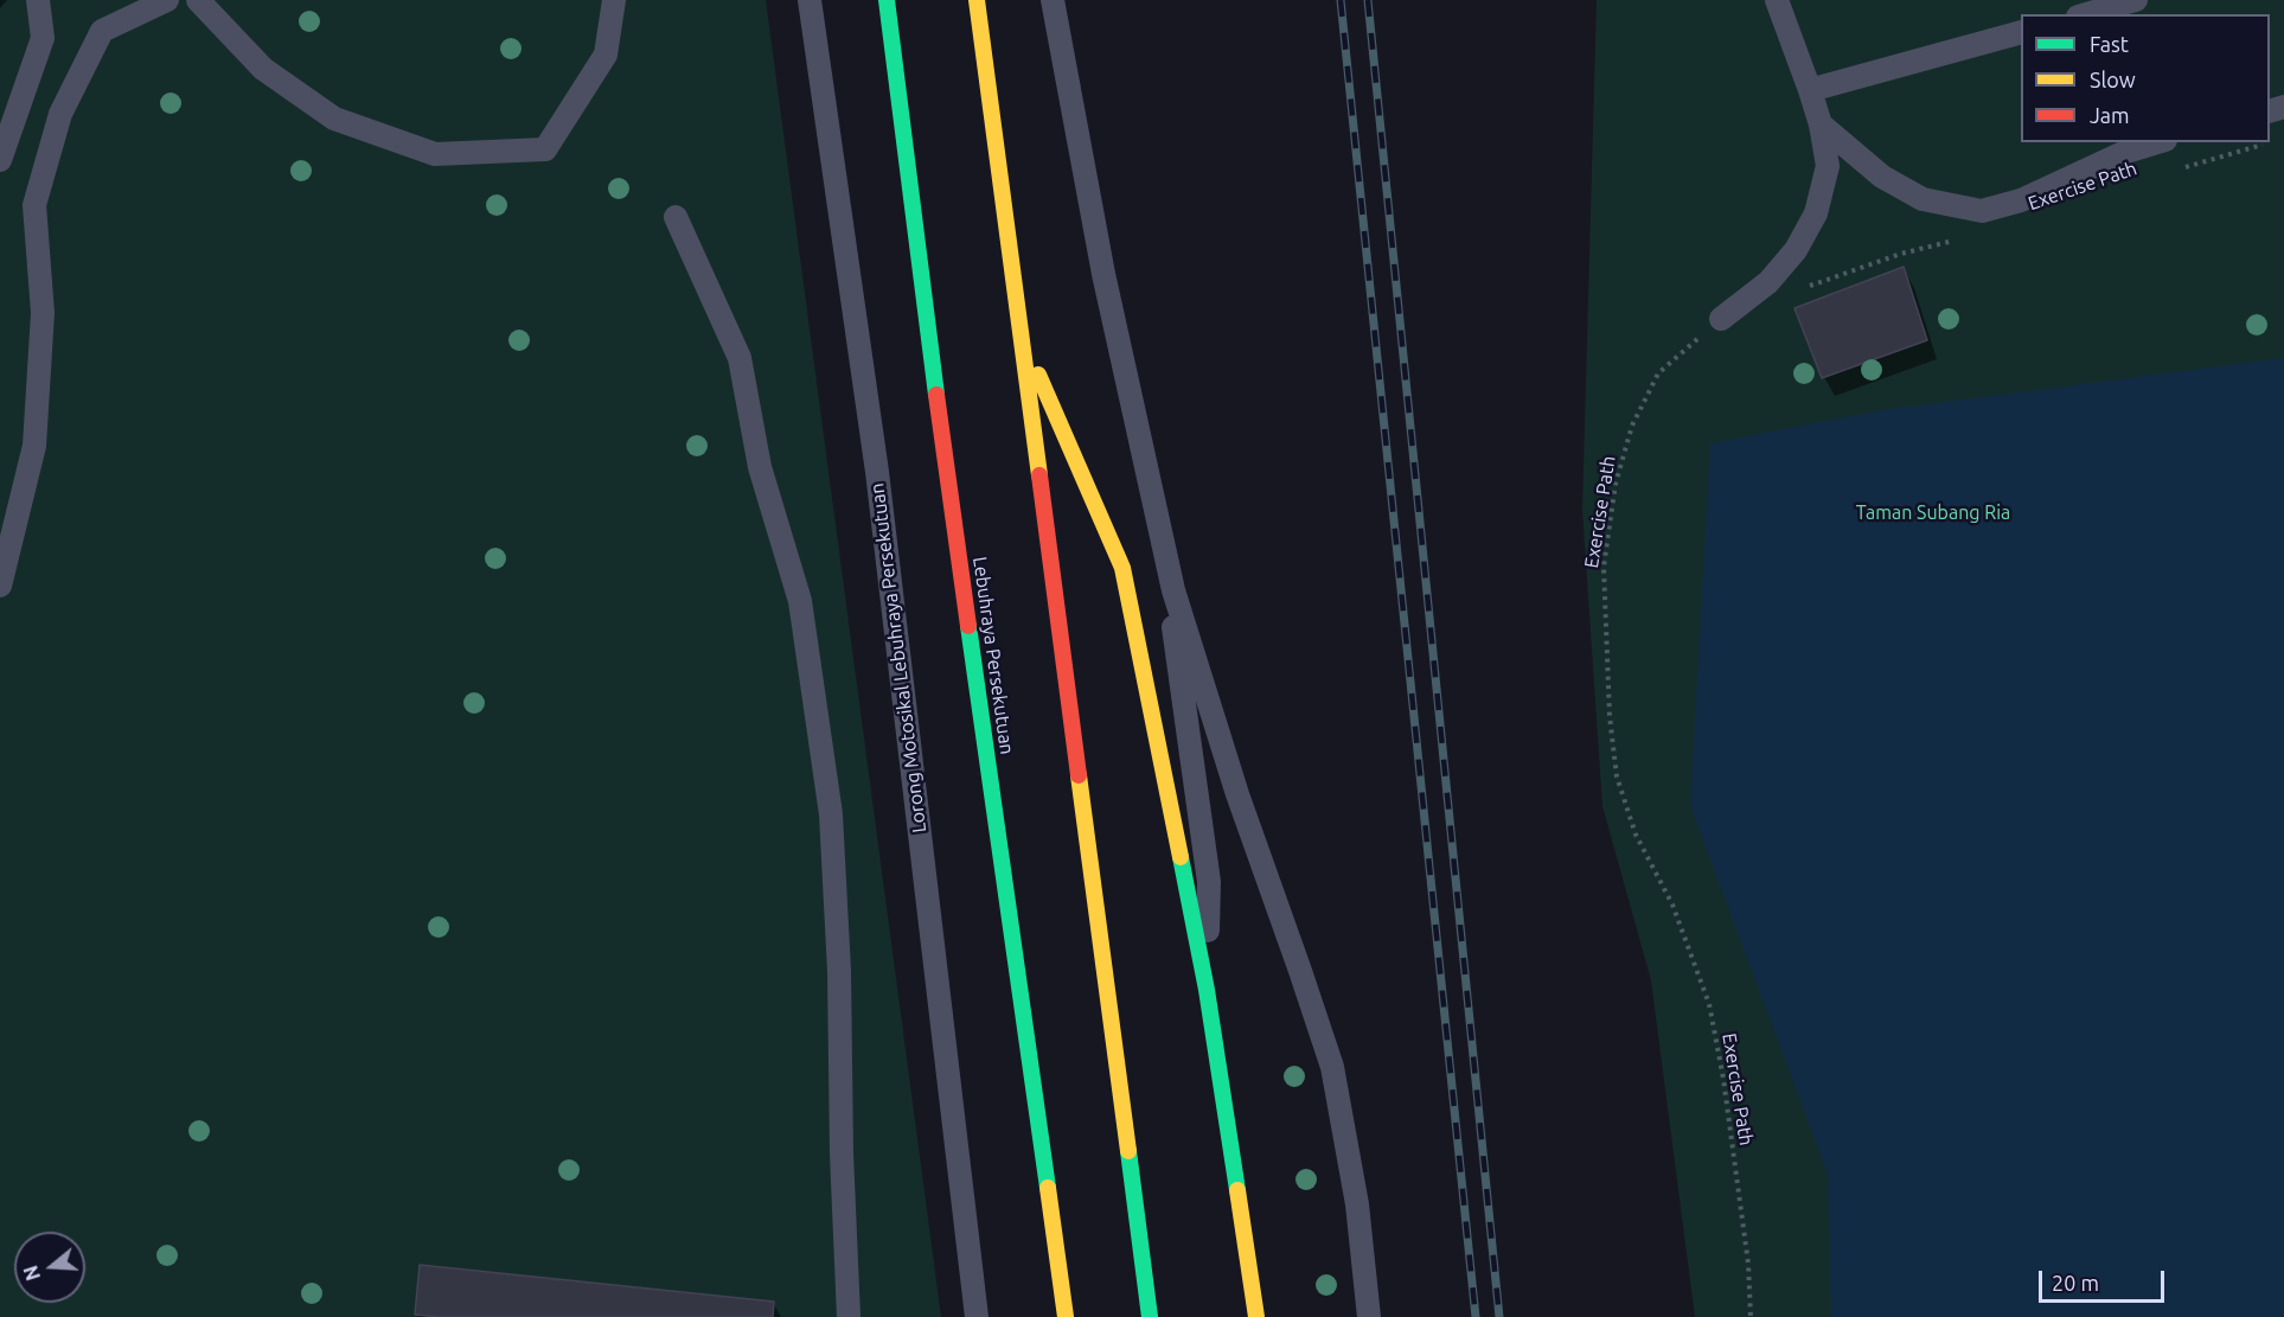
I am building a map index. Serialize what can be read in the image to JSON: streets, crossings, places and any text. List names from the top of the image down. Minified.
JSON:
{"streets":{"highway":["Lebuhraya Persekutuan"],"lane":["Lorong Motosikal Lebuhraya Persekutuan"],"path":["Exercise Path"]},"parks":["Taman Subang Ria"],"legend":["Fast","Slow","Jam"],"scale_bar":"20 m","north":"left"}
